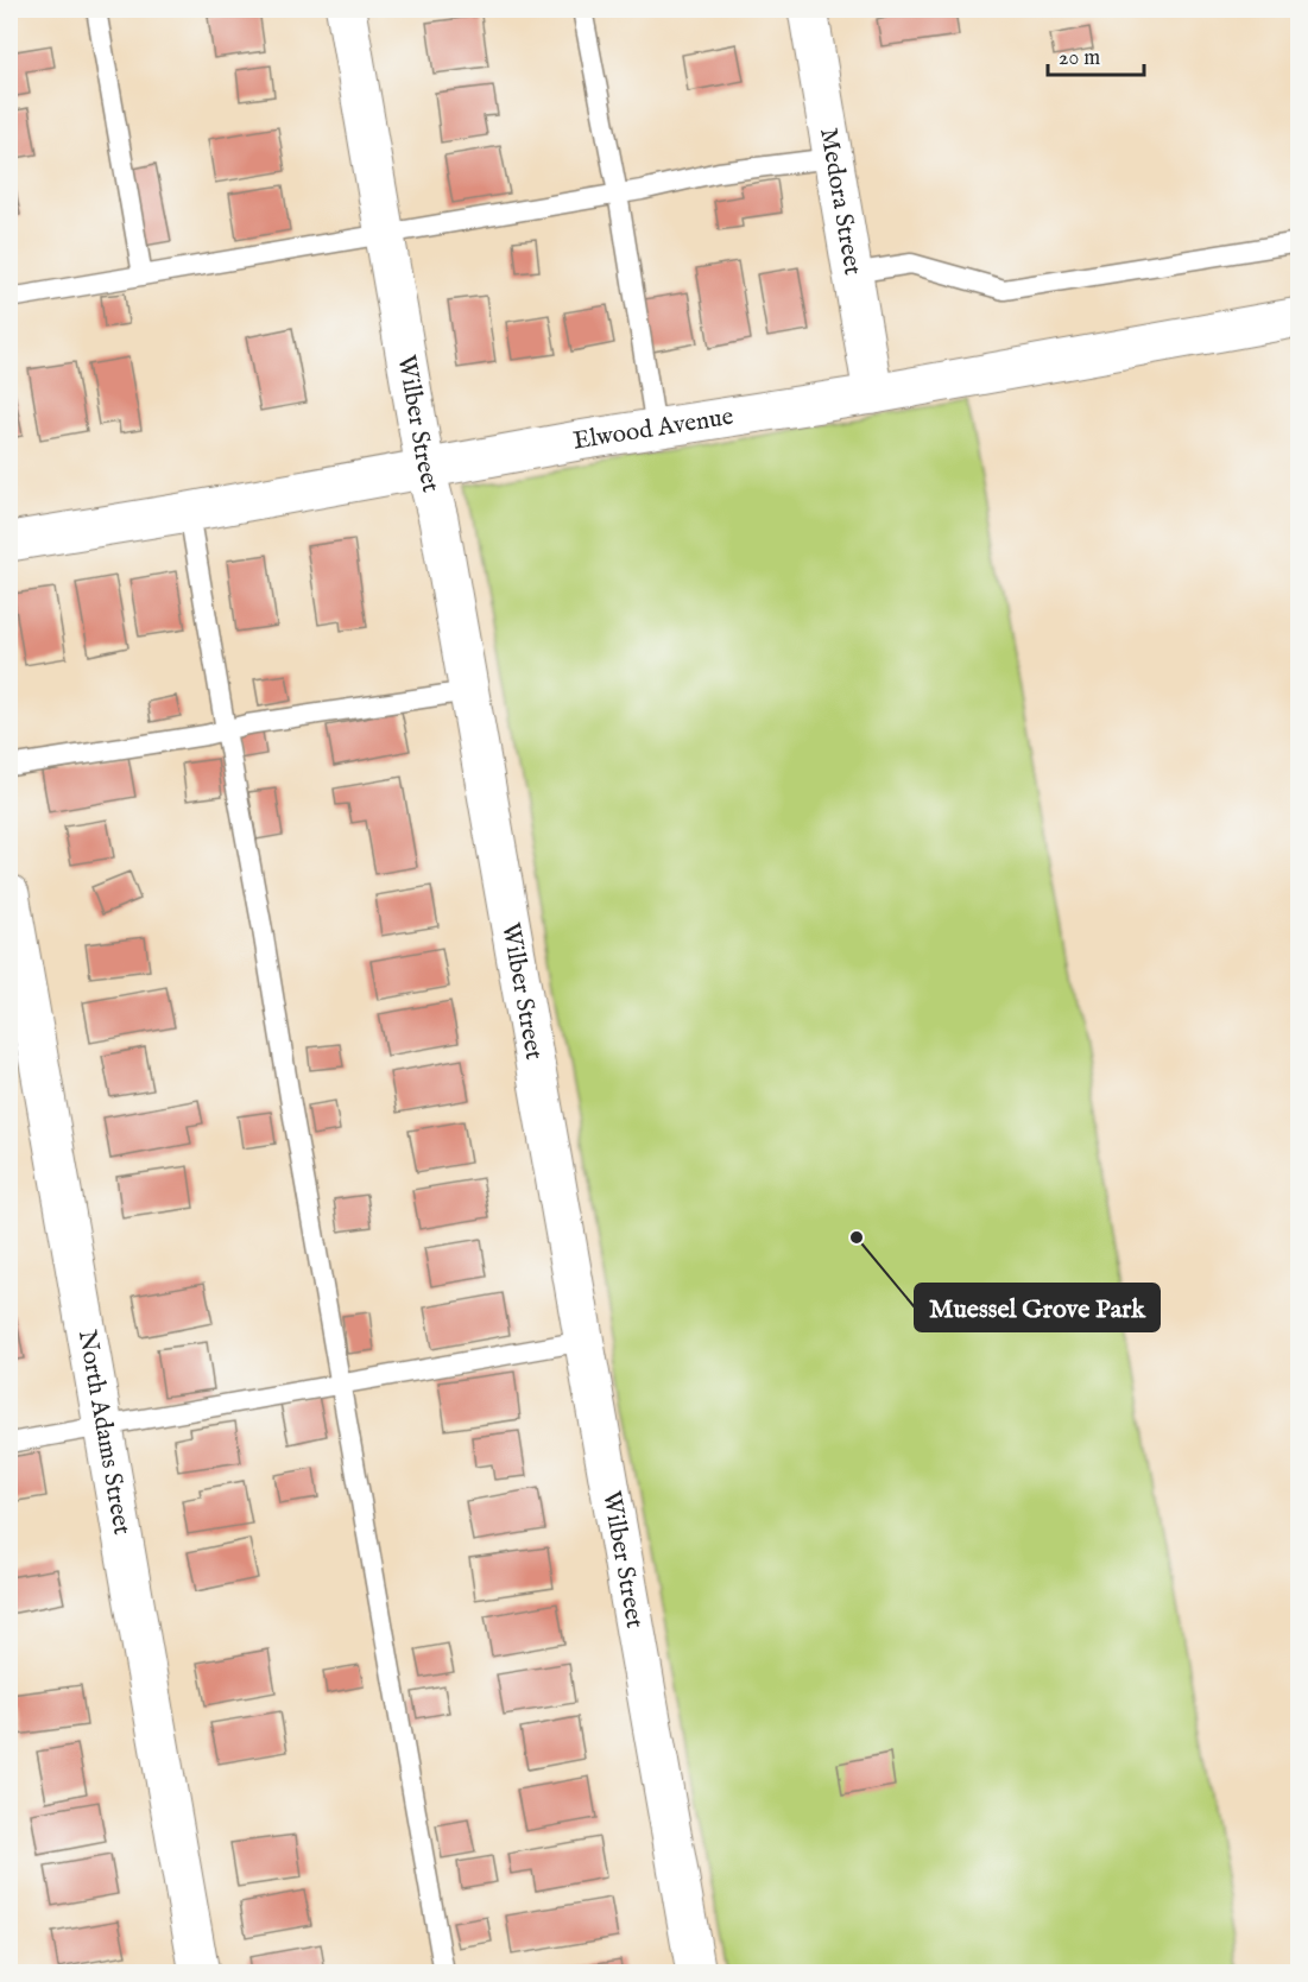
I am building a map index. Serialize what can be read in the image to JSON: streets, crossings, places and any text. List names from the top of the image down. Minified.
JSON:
{"streets":{"street":["Medora Street","Wilber Street","Elwood Avenue","North Adams Street"]},"crossings":[["Medora Street","Elwood Avenue"],["Wilber Street","Elwood Avenue"]],"places":["Muessel Grove Park"],"scale_bar":"20 m"}
